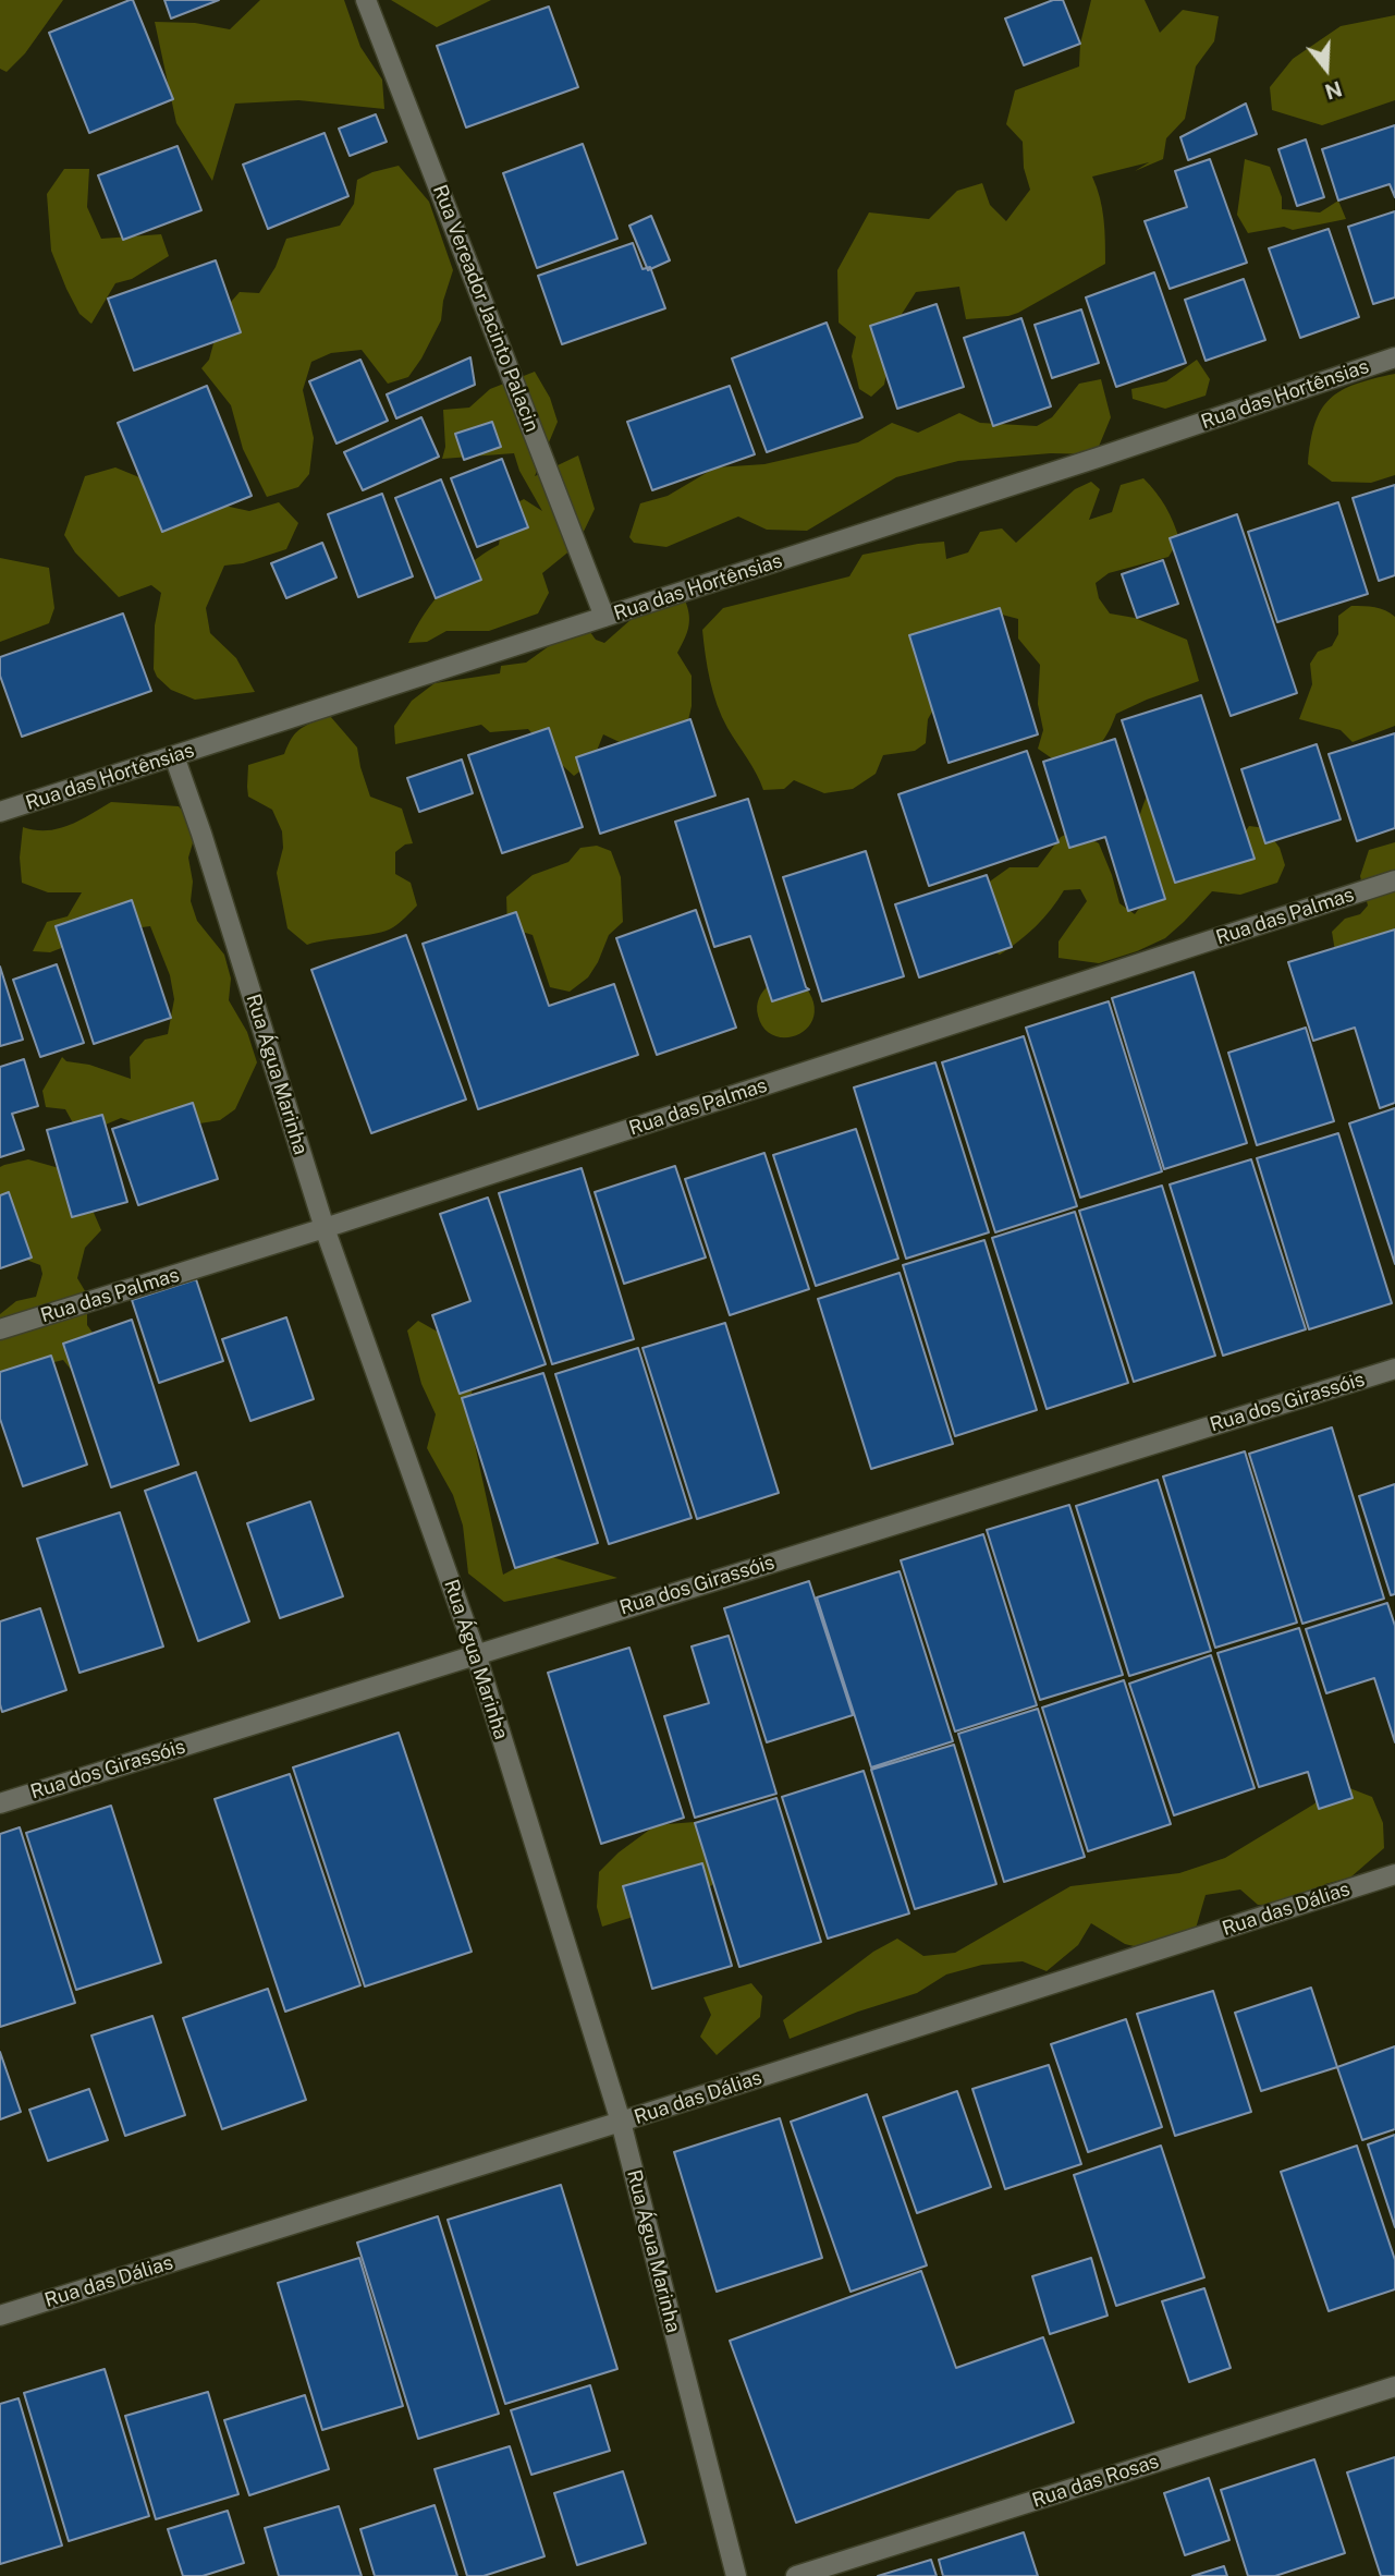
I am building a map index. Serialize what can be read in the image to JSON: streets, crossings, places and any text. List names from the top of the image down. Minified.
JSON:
{"streets":{"street":["Rua Vereador Jacinto Palacin","Rua das Hortênsias","Rua das Palmas","Rua Água Marinha","Rua dos Girassóis","Rua das Dálias","Rua das Rosas"]},"crossings":[["Rua Vereador Jacinto Palacin","Rua das Hortênsias"],["Rua das Hortênsias","Rua Água Marinha"],["Rua das Palmas","Rua Água Marinha"],["Rua Água Marinha","Rua dos Girassóis"],["Rua Água Marinha","Rua das Dálias"]],"north":"bottom"}
